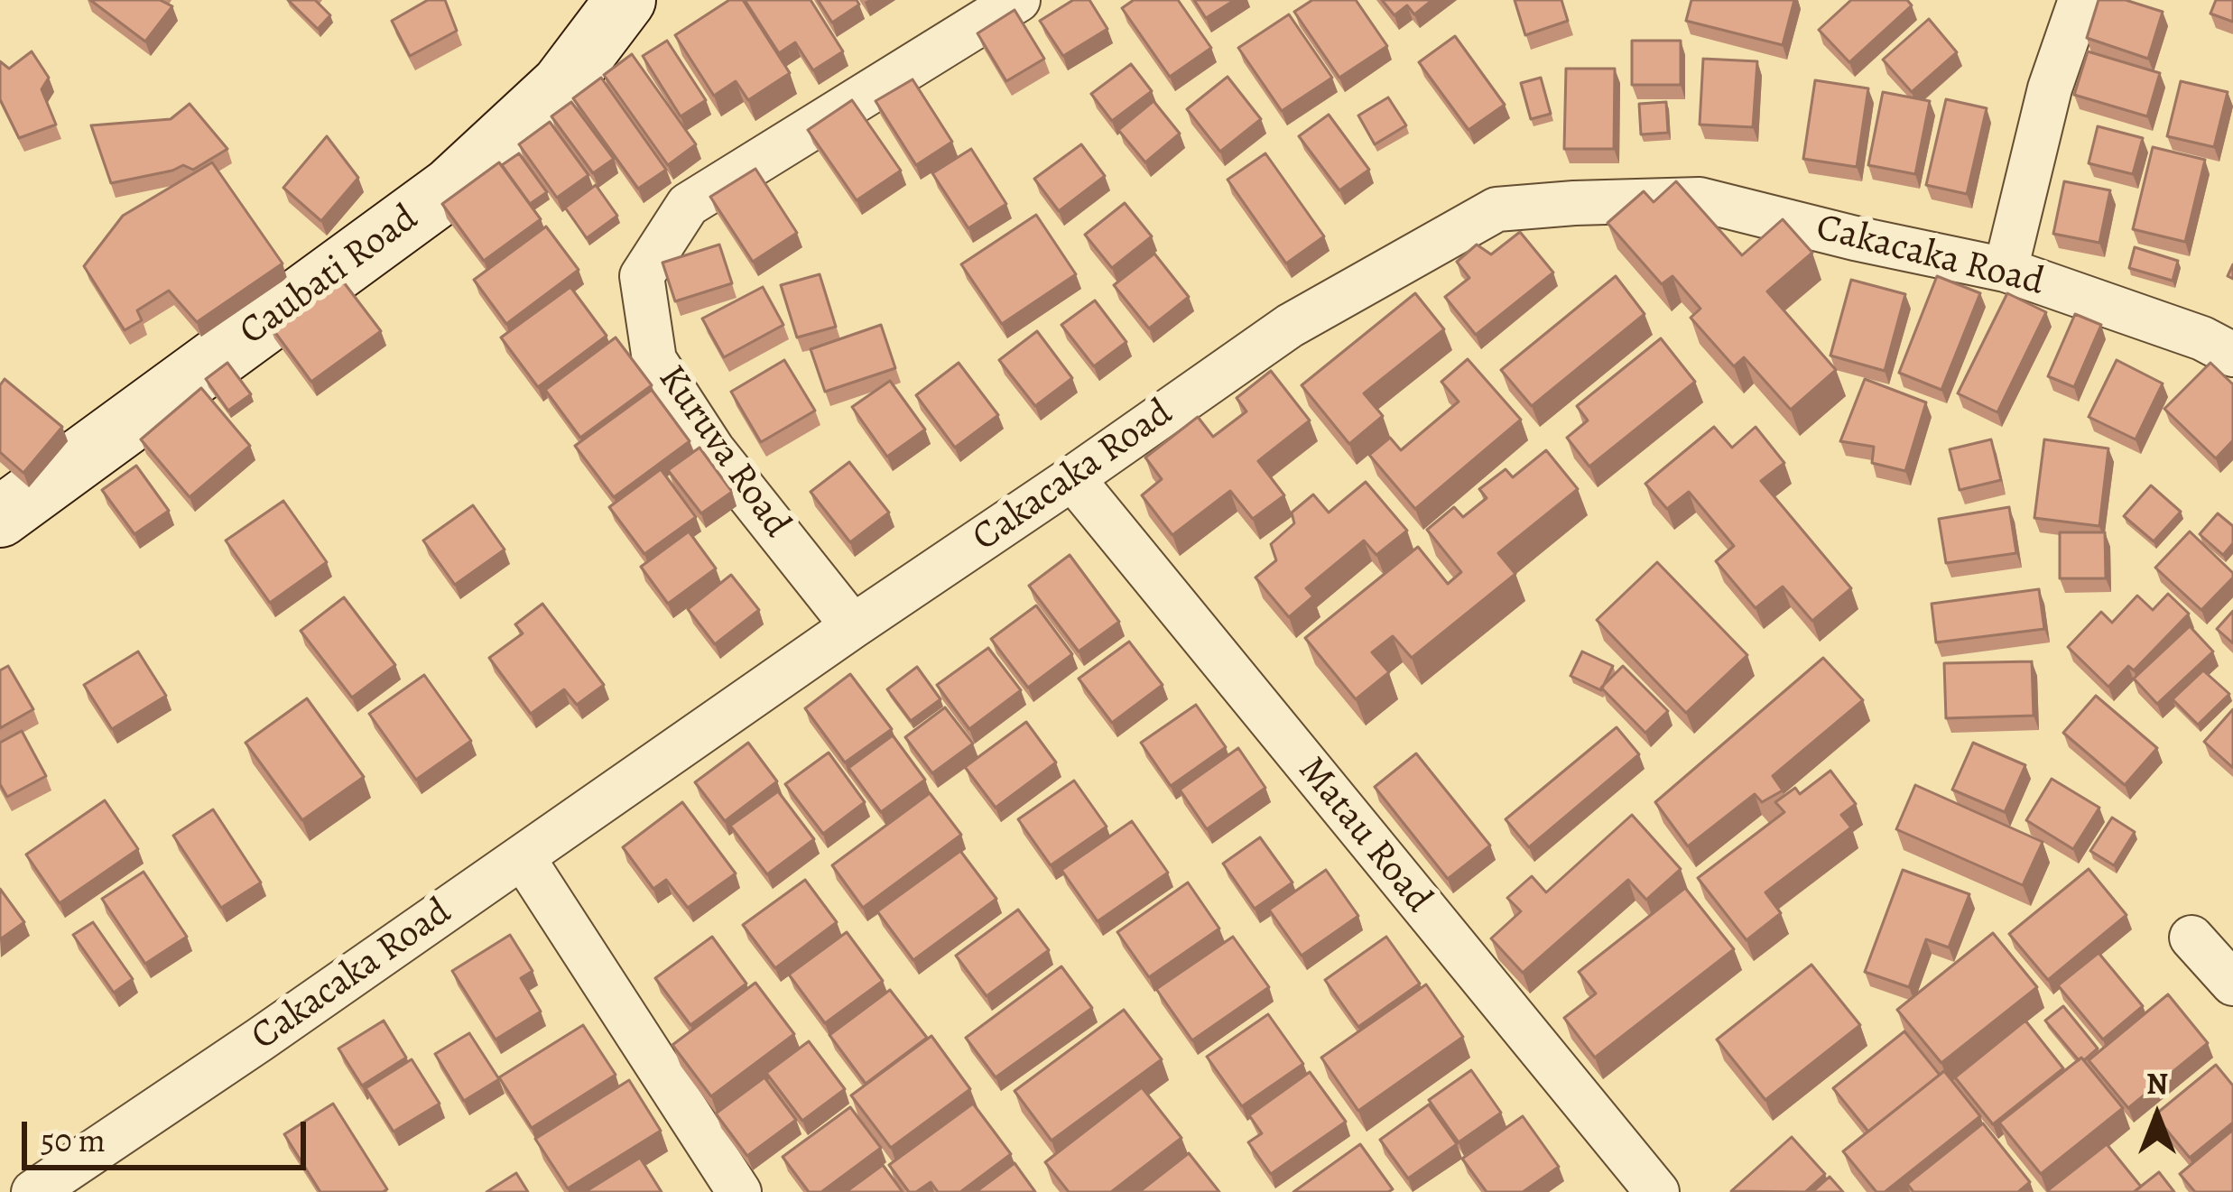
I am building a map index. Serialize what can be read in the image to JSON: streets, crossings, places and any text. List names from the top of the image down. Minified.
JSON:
{"streets":{"street":["Cakacaka Road","Caubati Road","Kuruva Road","Matau Road"]},"crossings":[["Cakacaka Road","Kuruva Road"],["Cakacaka Road","Matau Road"]],"scale_bar":"50 m","north":"top"}
